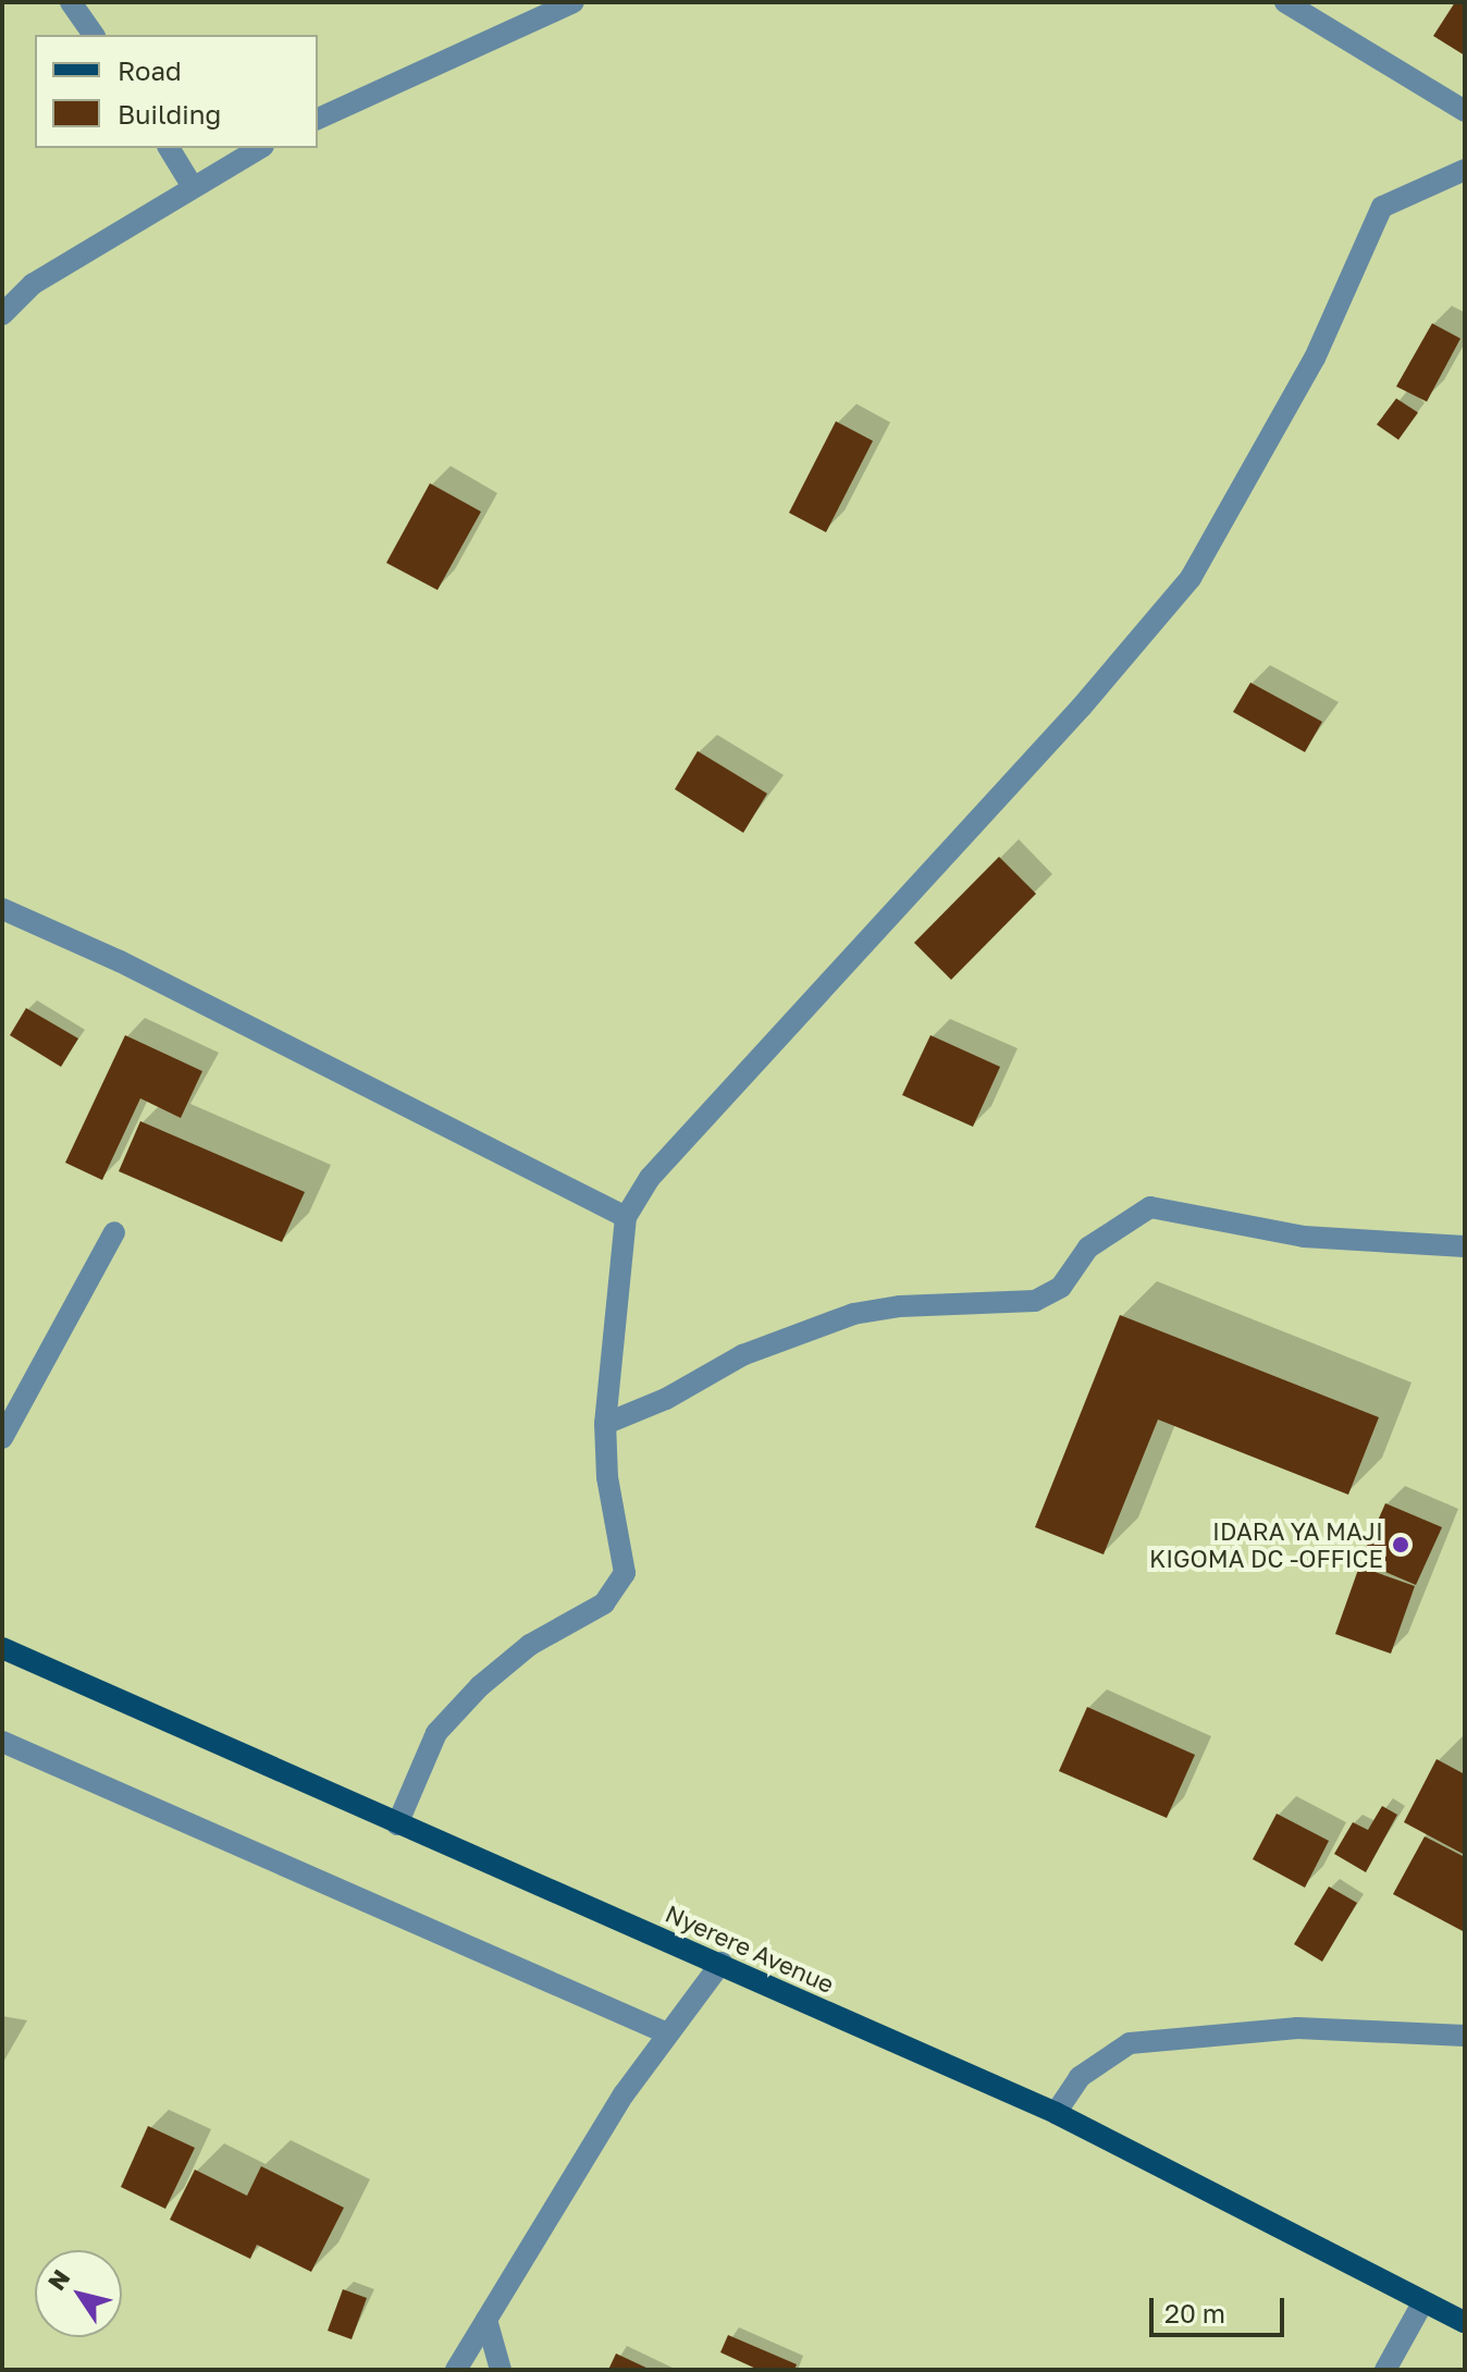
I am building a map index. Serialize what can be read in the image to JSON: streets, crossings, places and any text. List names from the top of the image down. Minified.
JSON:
{"streets":{"main road":["Nyerere Avenue"]},"places":["IDARA YA MAJI KIGOMA DC -OFFICE"],"legend":["Road","Building"],"scale_bar":"20 m","north":"top left"}
